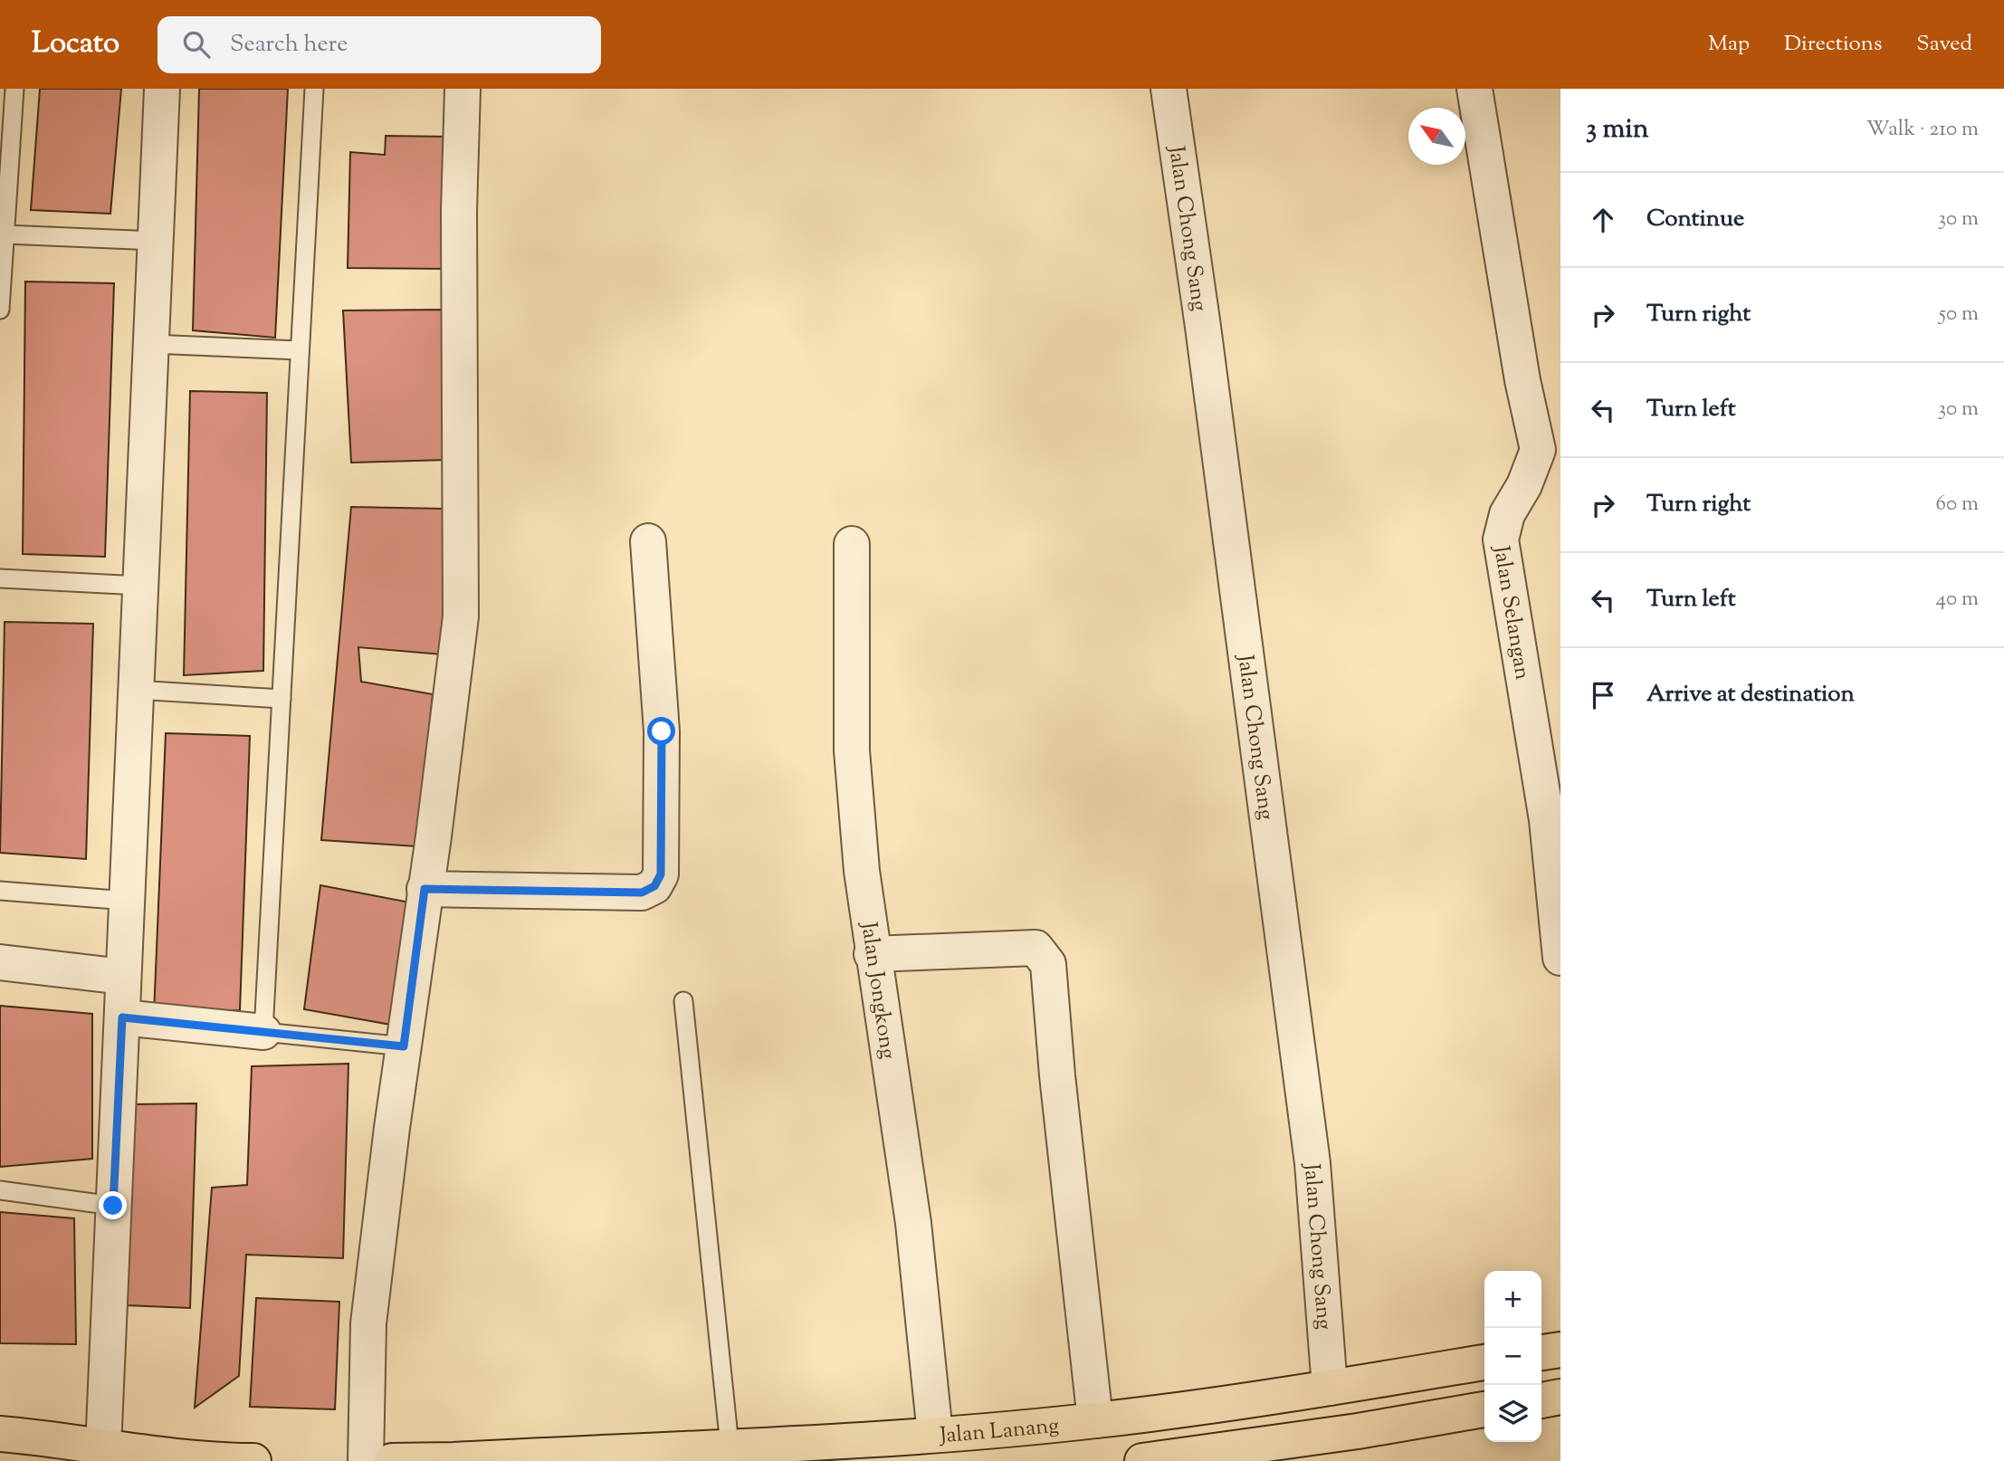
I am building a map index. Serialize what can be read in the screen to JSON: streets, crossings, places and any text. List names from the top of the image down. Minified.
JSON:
{"streets":{"main road":["Jalan Lanang"],"street":["Jalan Chong Sang","Jalan Selangan","Jalan Jongkong"]},"crossings":[["Jalan Chong Sang","Jalan Lanang"],["Jalan Jongkong","Jalan Lanang"]],"north":"top left","page":{"header":"Locato","search":"Search here","nav":["Map","Directions","Saved"],"heading":["3 min","Walk · 210 m"],"list":[["Continue","30 m"],["Turn right","50 m"],["Turn left","30 m"],["Turn right","60 m"],["Turn left","40 m"],"Arrive at destination"],"map_buttons":["+","−"]}}
